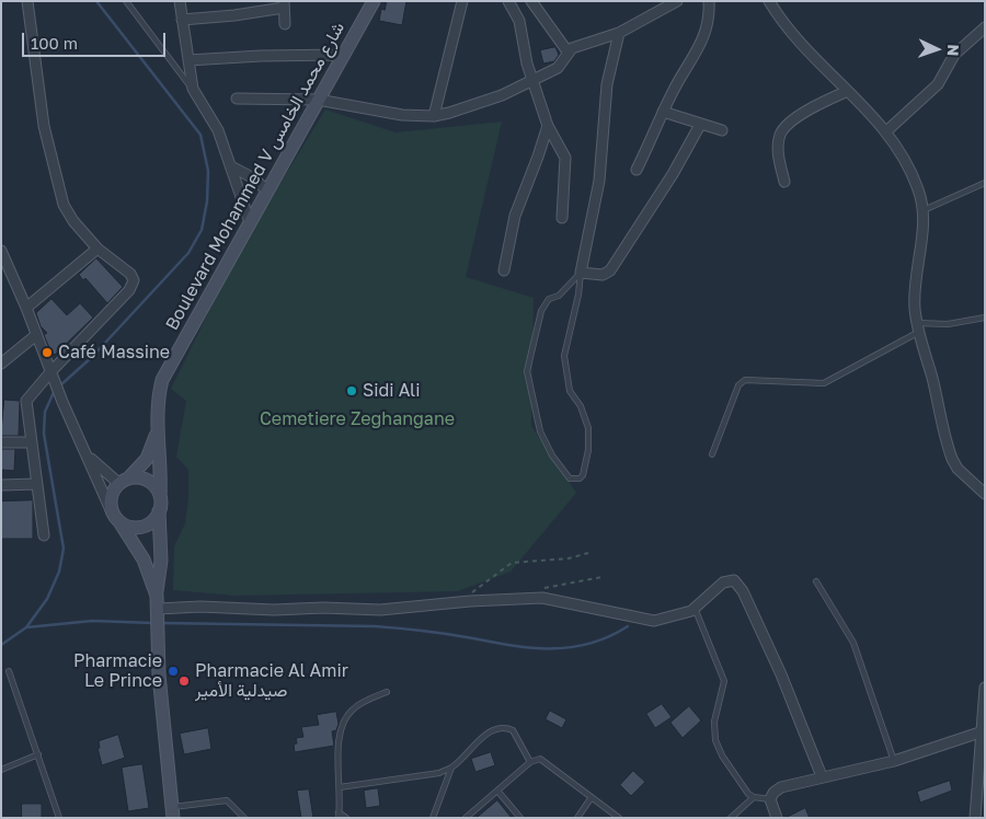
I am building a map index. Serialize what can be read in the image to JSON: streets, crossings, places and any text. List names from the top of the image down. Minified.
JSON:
{"streets":{"main road":["Boulevard Mohammed V شارع محمد الخامس"]},"parks":["Cemetiere Zeghangane"],"places":["Café Massine","Sidi Ali","Pharmacie Le Prince","Pharmacie Al Amir صيدلية الأمير"],"scale_bar":"100 m","north":"right"}
